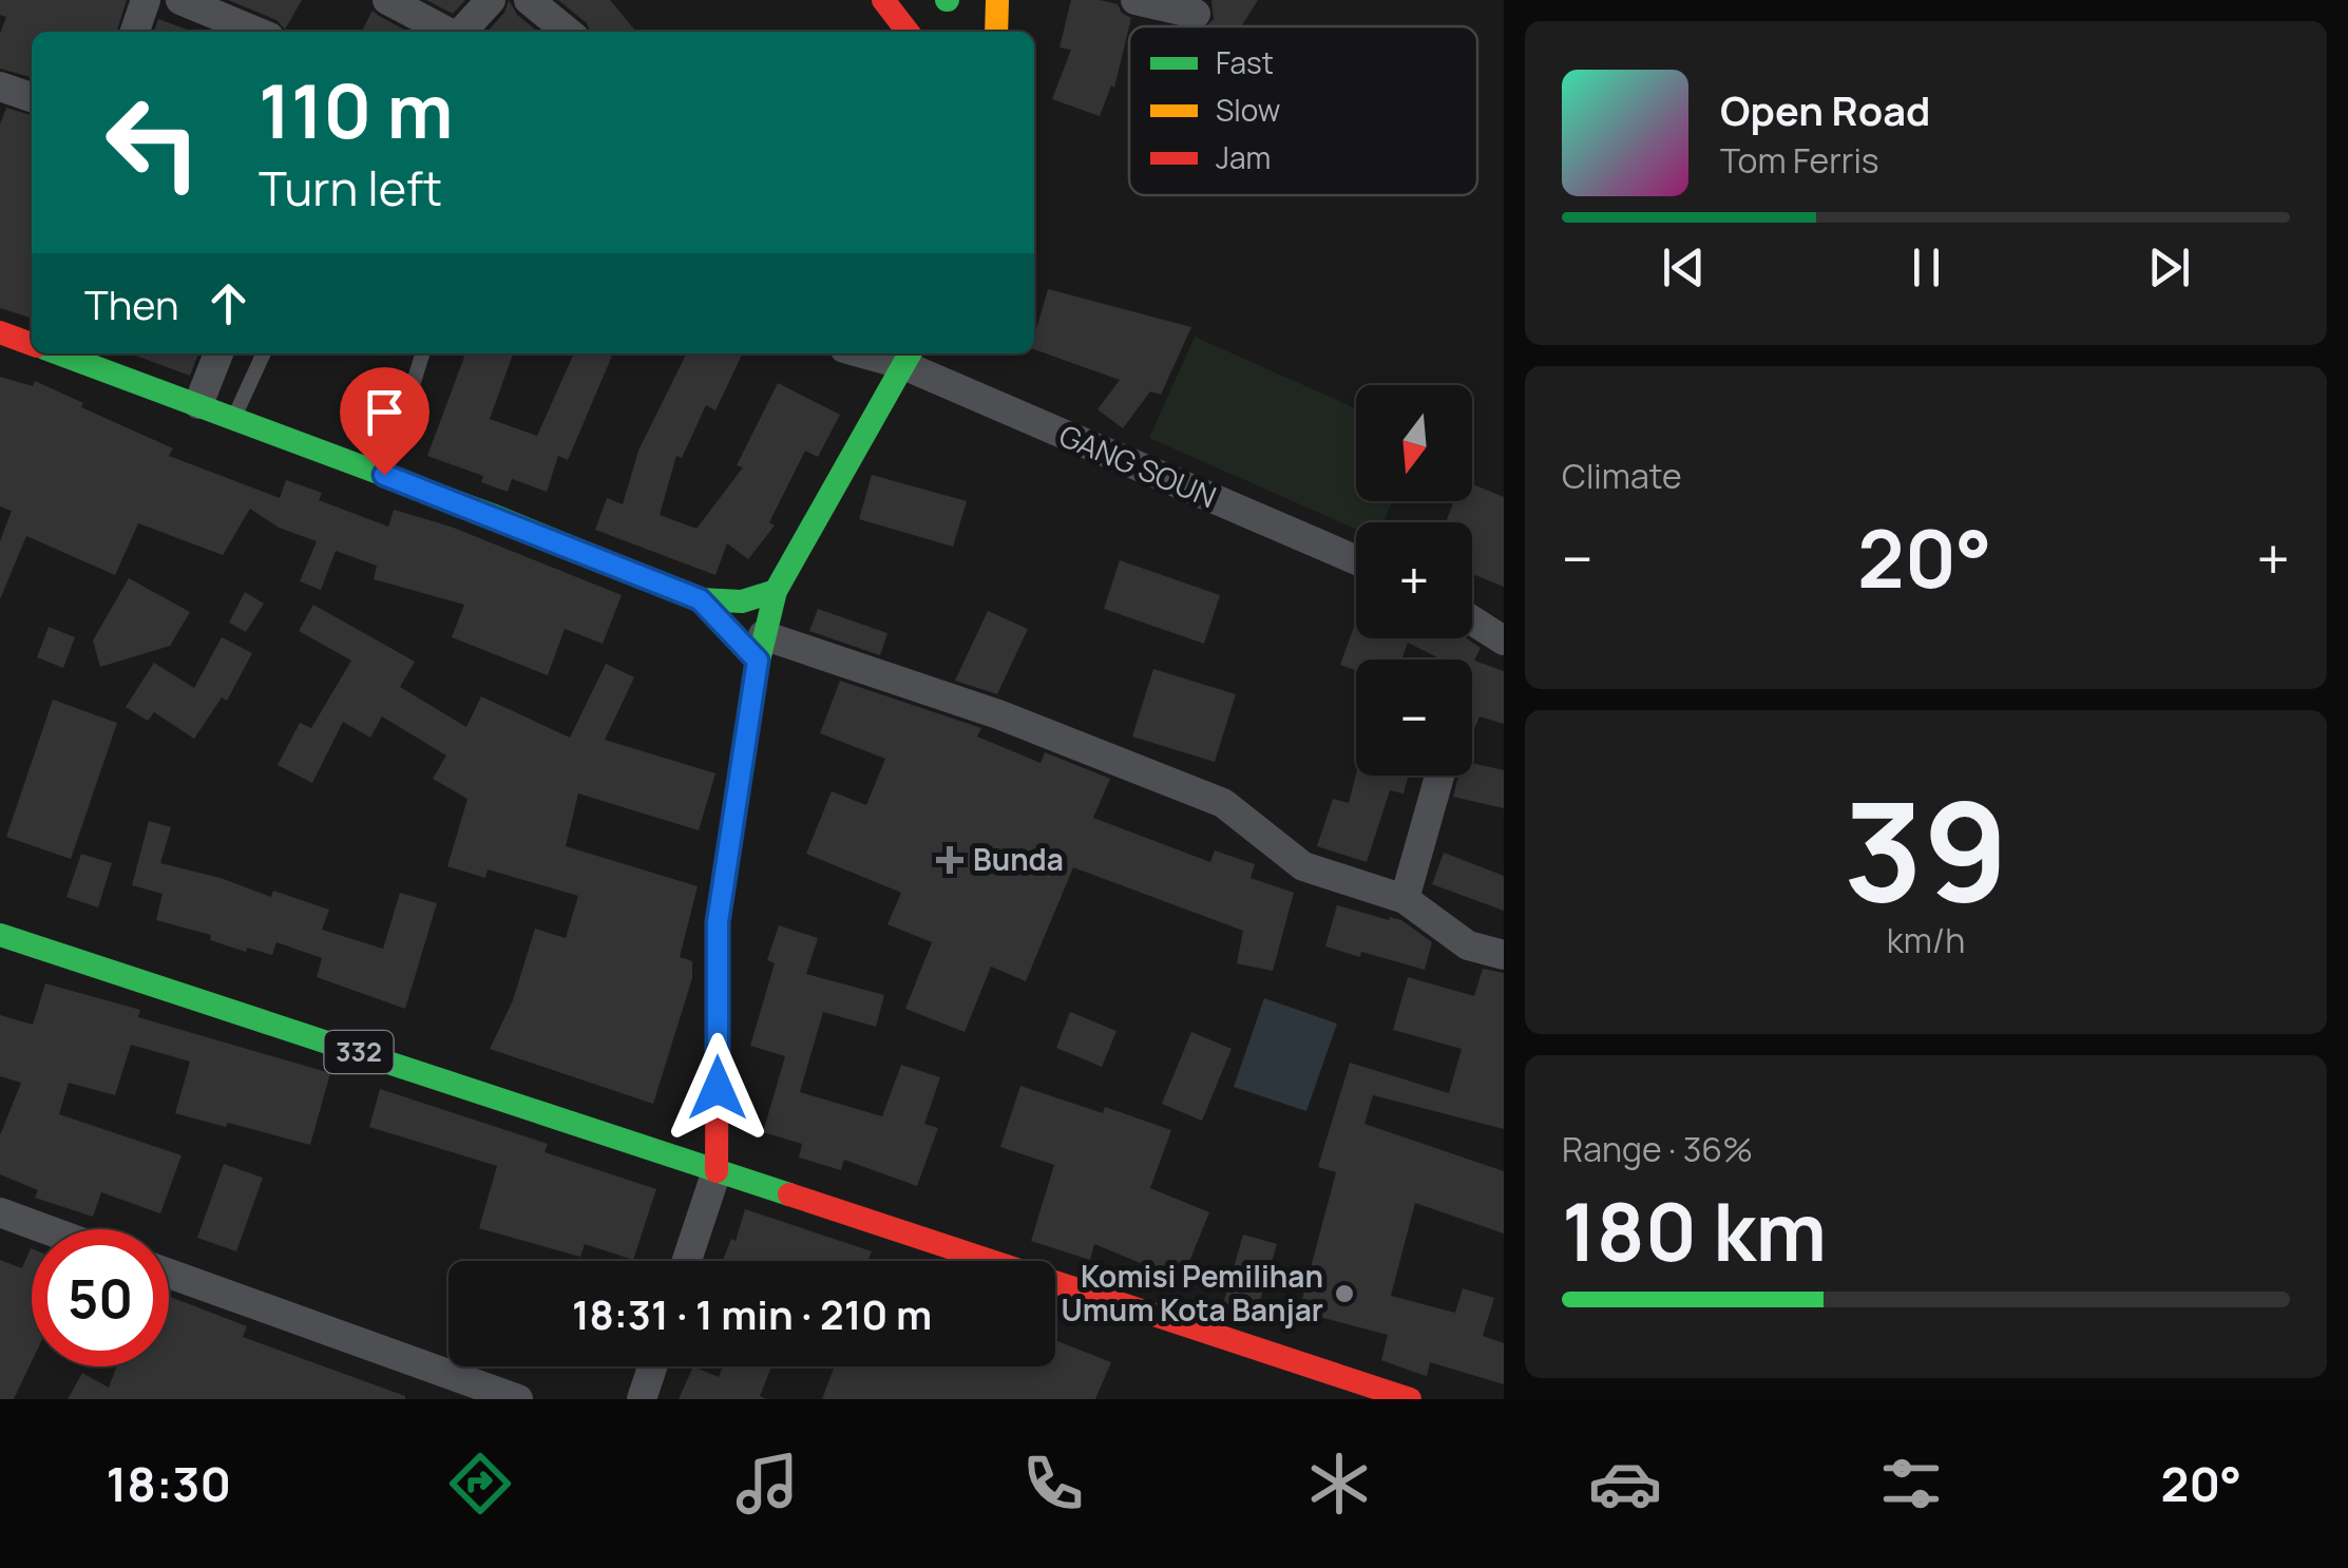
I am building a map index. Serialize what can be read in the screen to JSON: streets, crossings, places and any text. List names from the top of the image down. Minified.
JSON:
{"streets":{"main road":["332"],"street":["GANG SOUN"]},"places":{"health":["Bunda"],"other":["Komisi Pemilihan Umum Kota Banjar"]},"legend":["Fast","Slow","Jam"],"north":"bottom","page":{"turn":["110 m","Turn left"],"song":["Open Road","Tom Ferris"],"then":"Then","tile":["Climate",["39","km/h"],["Range · 36%","180 km"]],"map_buttons":["+","−"],"heat":["−","20°","+"],"limit":"50","trip":"18:31 · 1 min · 210 m","tabs":["18:30","20°"]}}
